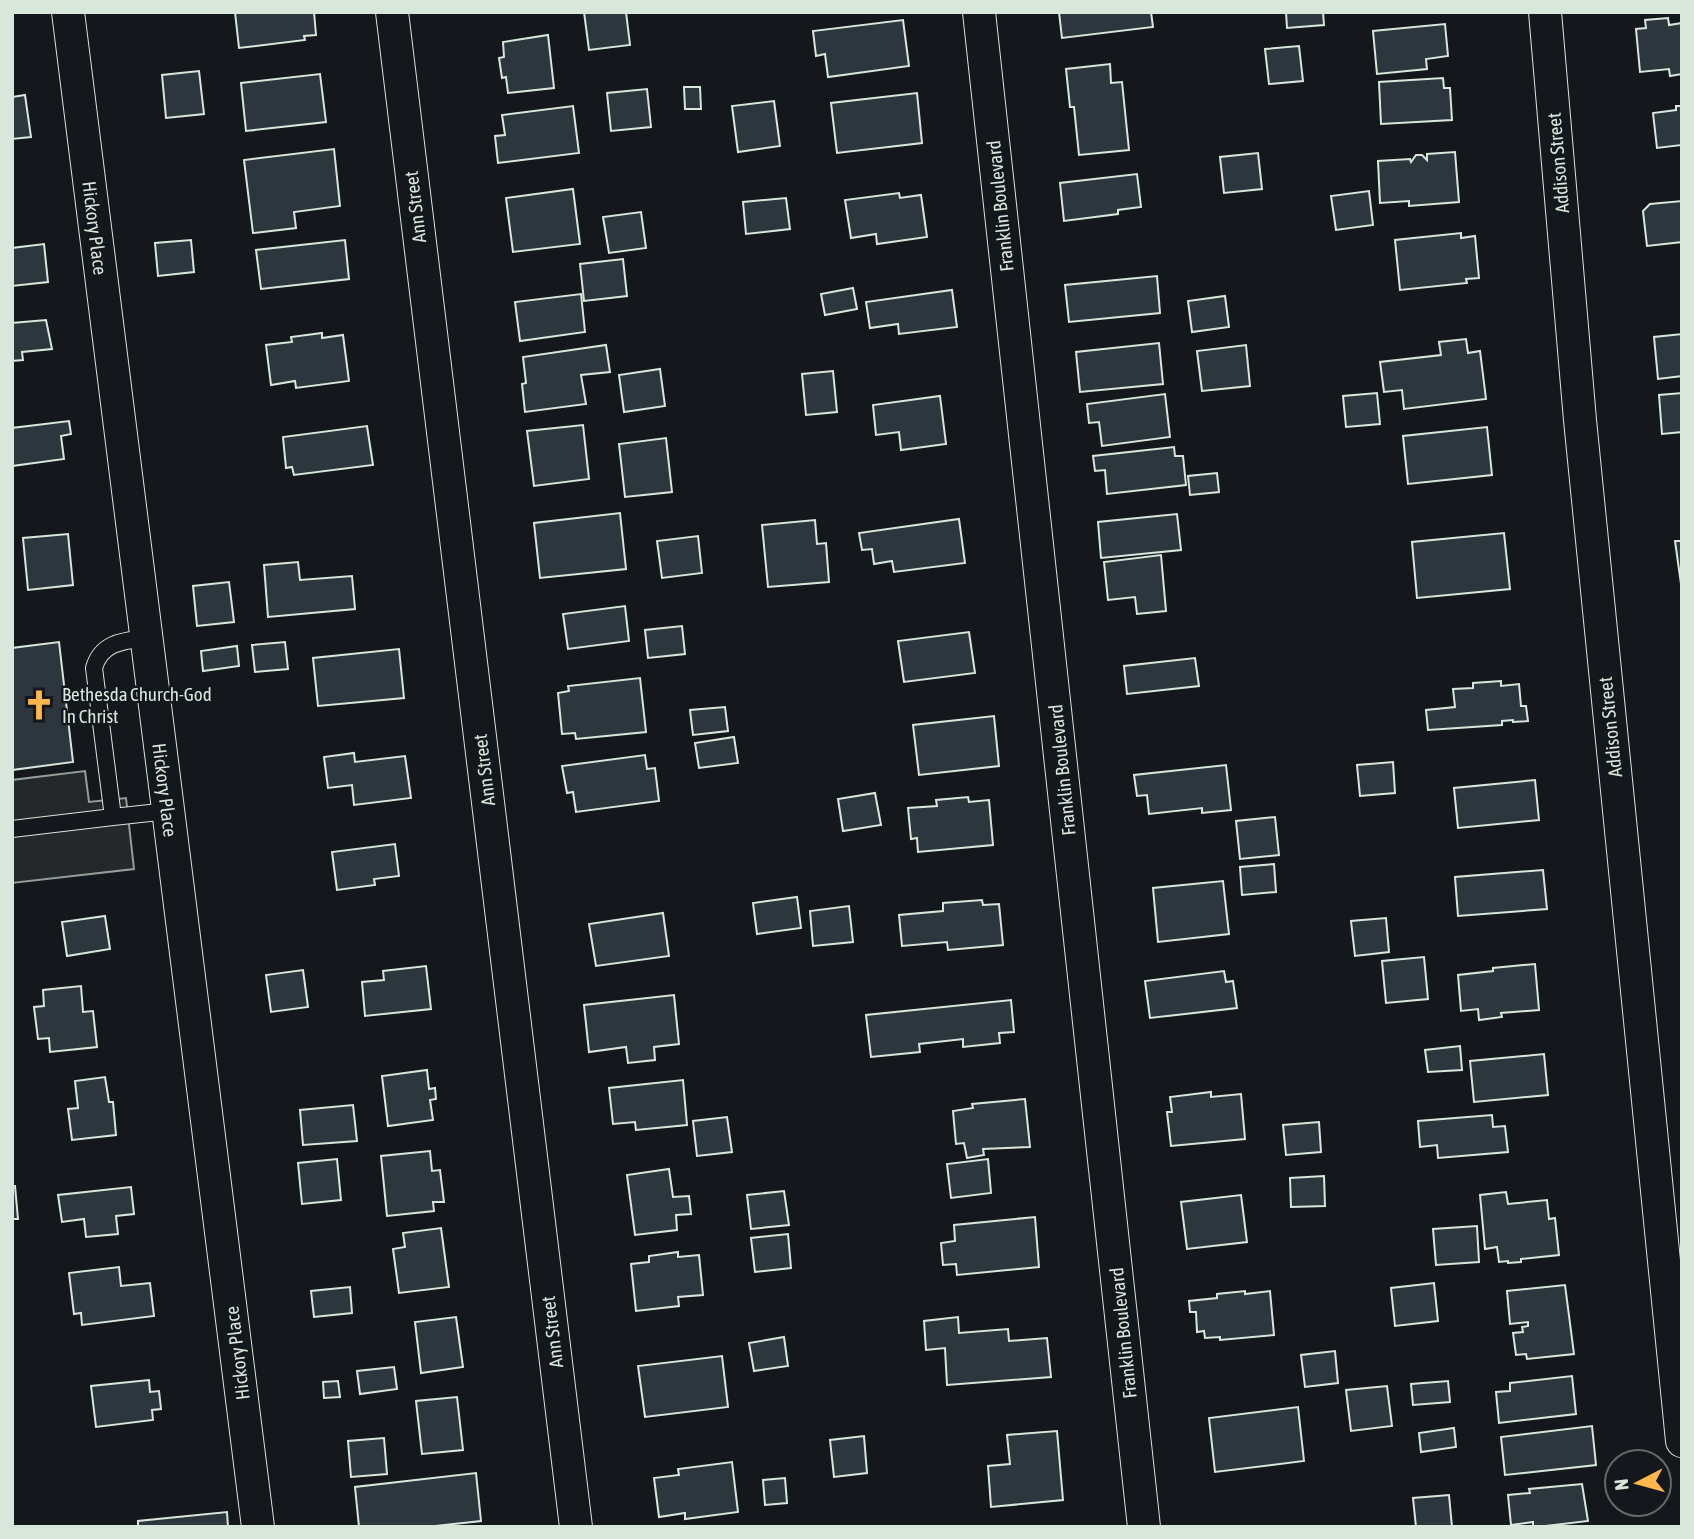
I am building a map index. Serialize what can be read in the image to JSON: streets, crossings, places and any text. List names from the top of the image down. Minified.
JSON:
{"streets":{"street":["Addison Street","Franklin Boulevard","Ann Street","Hickory Place"]},"places":{"church":["Bethesda Church-God In Christ"]},"north":"left"}
